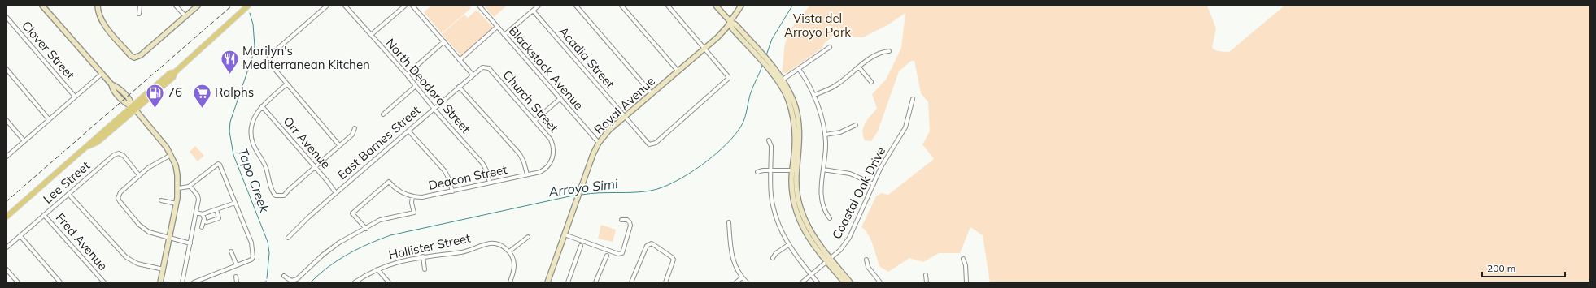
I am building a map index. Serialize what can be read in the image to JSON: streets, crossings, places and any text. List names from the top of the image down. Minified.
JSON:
{"streets":{"main road":["Royal Avenue"],"street":["Clover Street","Acadia Street","Blackstock Avenue","North Deodora Street","Church Street","Orr Avenue","East Barnes Street","Deacon Street","Lee Street","Coastal Oak Drive","Fred Avenue","Hollister Street"]},"crossings":[["Acadia Street","Royal Avenue"],["Blackstock Avenue","Royal Avenue"],["North Deodora Street","East Barnes Street"],["North Deodora Street","Deacon Street"],["Church Street","East Barnes Street"],["Church Street","Deacon Street"],["Orr Avenue","East Barnes Street"],["Lee Street","Fred Avenue"]],"water":["Tapo Creek","Arroyo Simi"],"parks":["Vista del Arroyo Park"],"places":{"restaurant":["Marilyn's Mediterranean Kitchen"],"fuel station":["76"],"supermarket":["Ralphs"]},"scale_bar":"200 m"}
